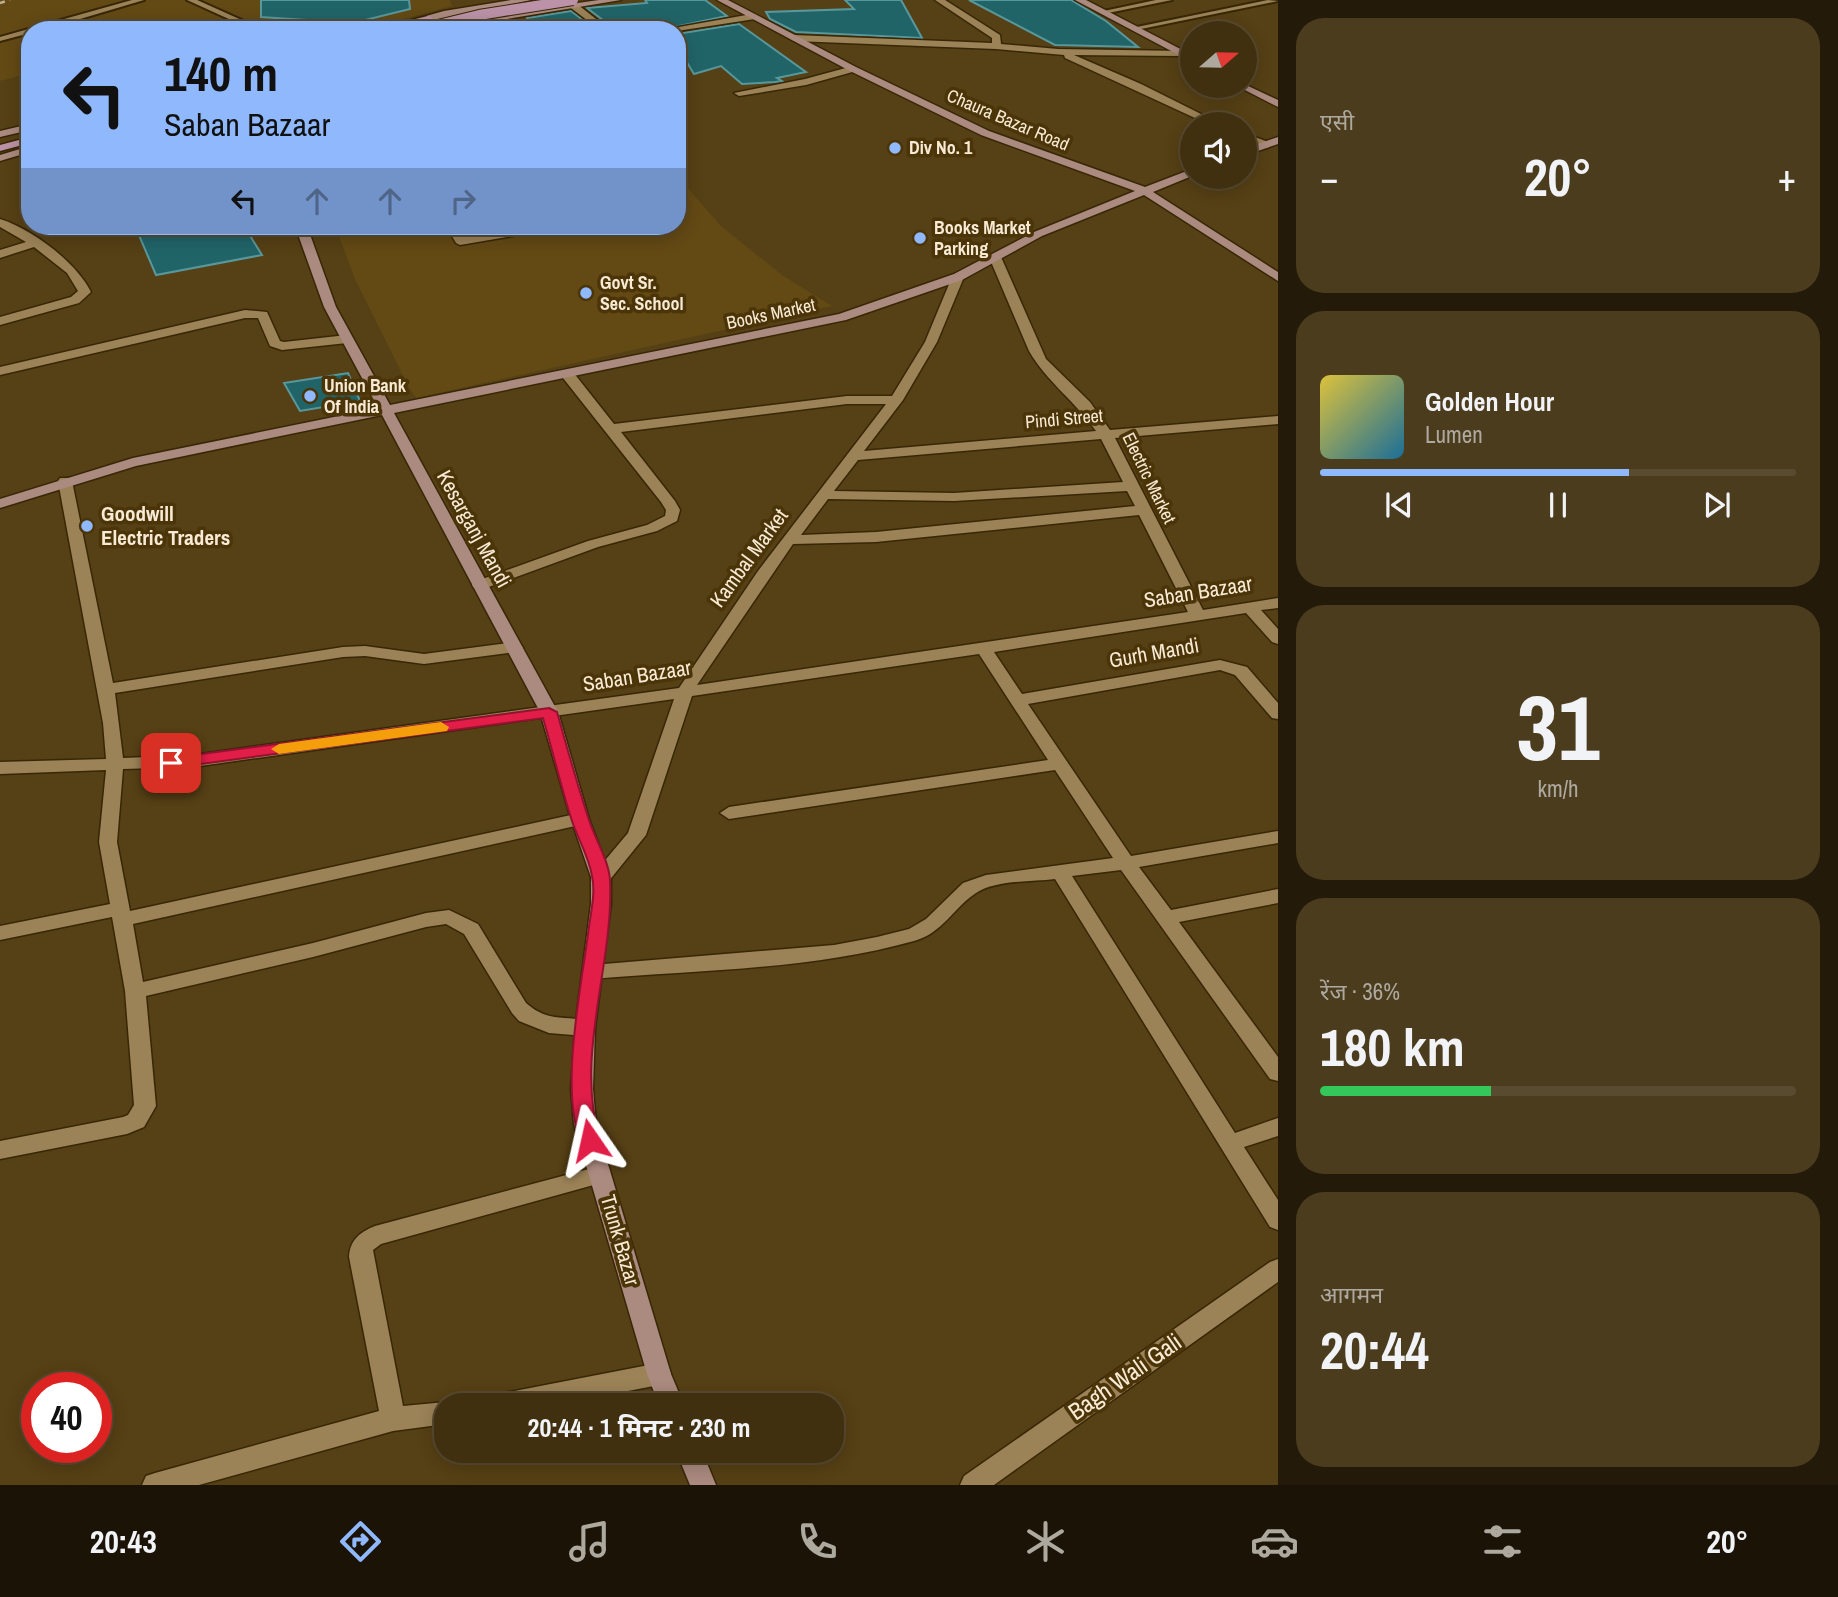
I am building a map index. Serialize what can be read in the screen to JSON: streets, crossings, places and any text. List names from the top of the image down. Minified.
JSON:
{"streets":{"street":["Chaura Bazar Road","Books Market","Pindi Street","Electric Market","Kesarganj Mandi","Kambal Market","Saban Bazaar","Gurh Mandi","Trunk Bazar","Bagh Wali Gali"]},"crossings":[["Chaura Bazar Road","Books Market"],["Books Market","Electric Market"],["Books Market","Kesarganj Mandi"],["Books Market","Kambal Market"],["Pindi Street","Electric Market"],["Pindi Street","Kambal Market"],["Electric Market","Saban Bazaar"],["Kesarganj Mandi","Trunk Bazar"],["Kambal Market","Saban Bazaar"],["Kambal Market","Trunk Bazar"],["Saban Bazaar","Trunk Bazar"]],"places":["Div No. 1","Books Market Parking","Govt Sr. Sec. School","Union Bank Of India","Goodwill Electric Traders"],"north":"right","page":{"tile":["एसी",["31","km/h"],["रेंज · 36%","180 km"],["आगमन","20:44"]],"turn":["140 m","Saban Bazaar"],"heat":["−","20°","+"],"song":["Golden Hour","Lumen"],"limit":"40","trip":"20:44 · 1 मिनट · 230 m","tabs":["20:43","20°"]}}
